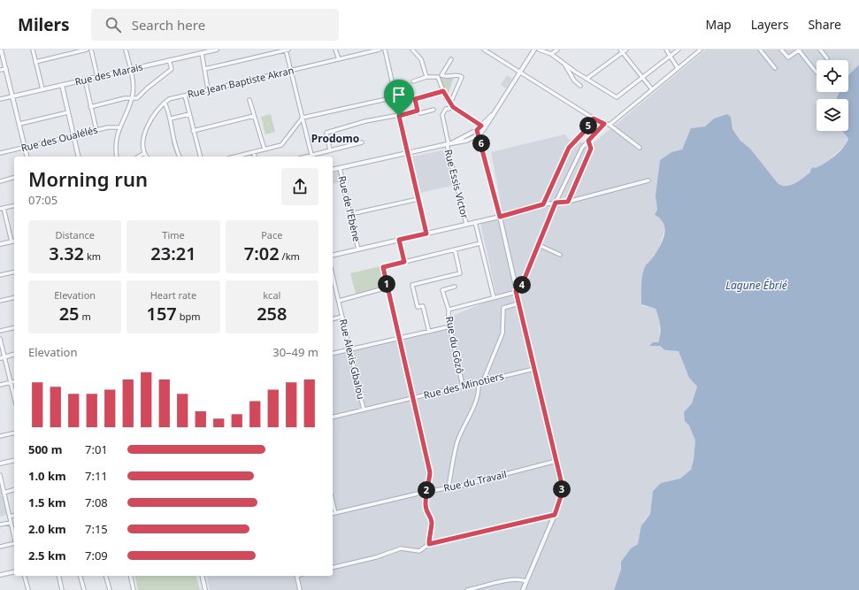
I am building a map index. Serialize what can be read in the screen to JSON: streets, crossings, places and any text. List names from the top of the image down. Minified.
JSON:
{"streets":{"street":["Rue des Marais","Rue Jean Baptiste Akran","Rue des Oualélés","Rue Essis Victor","Rue de l'Ebène","Rue du Gôzô","Rue Alexis Gbalou","Rue des Minotiers","Rue du Travail"]},"crossings":[["Rue du Gôzô","Rue des Minotiers"],["Rue Alexis Gbalou","Rue des Minotiers"]],"districts":["Prodomo"],"water":["Lagune Ébrié"],"page":{"header":"Milers","search":"Search here","nav":["Map","Layers","Share"],"pins":["5","6","1","4","3","2"],"heading":["Morning run","07:05"],"stats":[["Distance","3.32 km"],["Time","23:21"],["Pace","7:02 /km"],["Elevation","25 m"],["Heart rate","157 bpm"],["kcal","258"]],"chart":["Elevation","30–49 m"],"list":[{"name":"500 m","note":"7:01"},{"name":"1.0 km","note":"7:11"},{"name":"1.5 km","note":"7:08"},{"name":"2.0 km","note":"7:15"},{"name":"2.5 km","note":"7:09"}]}}
